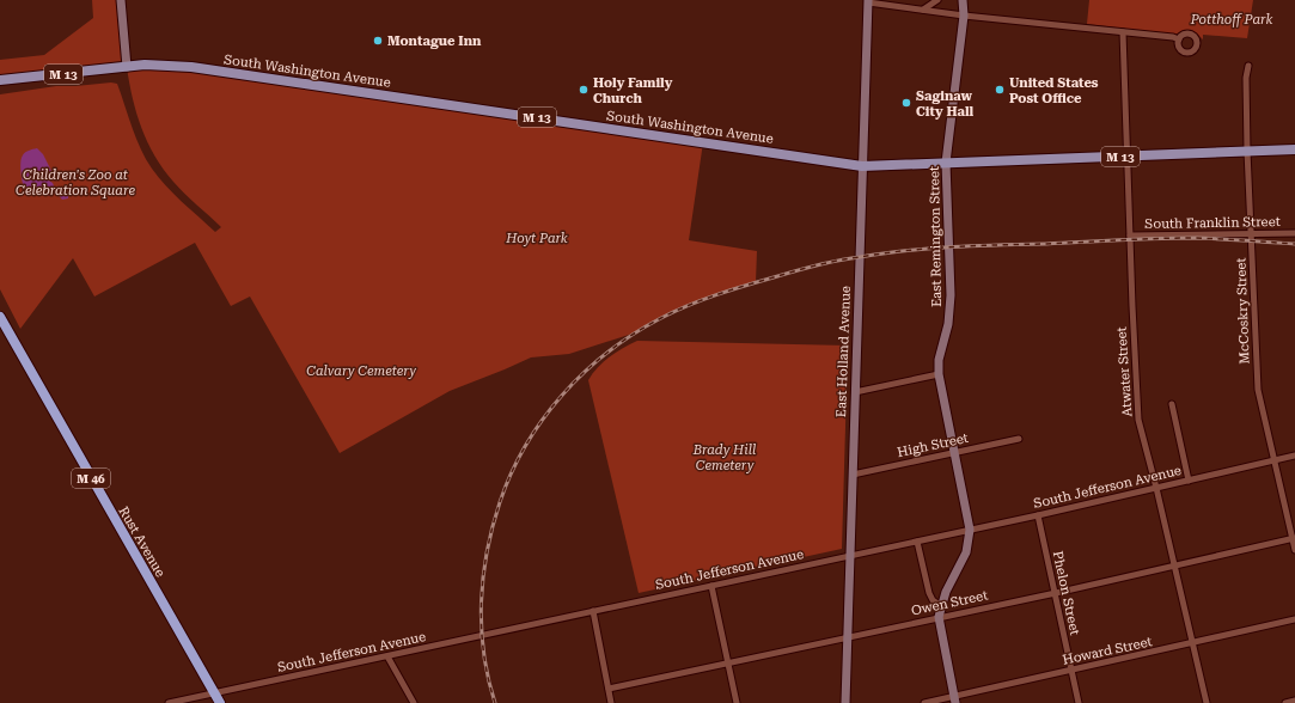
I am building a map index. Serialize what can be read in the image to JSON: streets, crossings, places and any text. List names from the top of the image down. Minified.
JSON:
{"streets":{"highway":["M 46","Rust Avenue"],"main road":["South Washington Avenue","M 13","East Remington Street","East Holland Avenue"],"street":["South Franklin Street","McCoskry Street","Atwater Street","High Street","South Jefferson Avenue","Phelon Street","Owen Street","Howard Street"]},"crossings":[["South Washington Avenue","East Remington Street"],["South Washington Avenue","McCoskry Street"],["South Washington Avenue","East Holland Avenue"],["South Washington Avenue","Atwater Street"],["South Franklin Street","McCoskry Street"],["South Franklin Street","Atwater Street"],["East Remington Street","High Street"],["East Remington Street","South Jefferson Avenue"],["East Remington Street","Owen Street"],["East Remington Street","Howard Street"],["McCoskry Street","South Jefferson Avenue"],["McCoskry Street","Owen Street"],["East Holland Avenue","High Street"],["East Holland Avenue","South Jefferson Avenue"],["East Holland Avenue","Owen Street"],["Atwater Street","South Jefferson Avenue"],["Atwater Street","Owen Street"],["Atwater Street","Howard Street"],["South Jefferson Avenue","Rust Avenue"],["South Jefferson Avenue","Phelon Street"],["Phelon Street","Owen Street"],["Phelon Street","Howard Street"]],"parks":["Potthoff Park","Children's Zoo at Celebration Square","Hoyt Park","Calvary Cemetery","Brady Hill Cemetery"],"places":["Montague Inn","Holy Family Church","United States Post Office","Saginaw City Hall"]}
